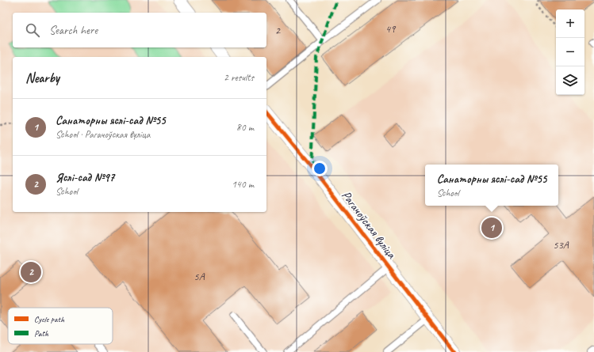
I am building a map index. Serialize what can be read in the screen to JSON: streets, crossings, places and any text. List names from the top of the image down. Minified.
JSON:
{"streets":{"street":["Рагачоўская вуліца"]},"house_numbers":["49","2","53А","5А"],"legend":["Cycle path","Path"],"page":{"map_buttons":["+","−"],"search":"Search here","heading":["Nearby","2 results"],"list":[{"mark":"1","name":"Санаторны яслі-сад №55","note":"School · Рагачоўская вуліца","value":"80 m"},{"mark":"2","name":"Яслі-сад №97","note":"School","value":"140 m"}],"popup":["Санаторны яслі-сад №55","School"],"pins":["1","2"]}}
